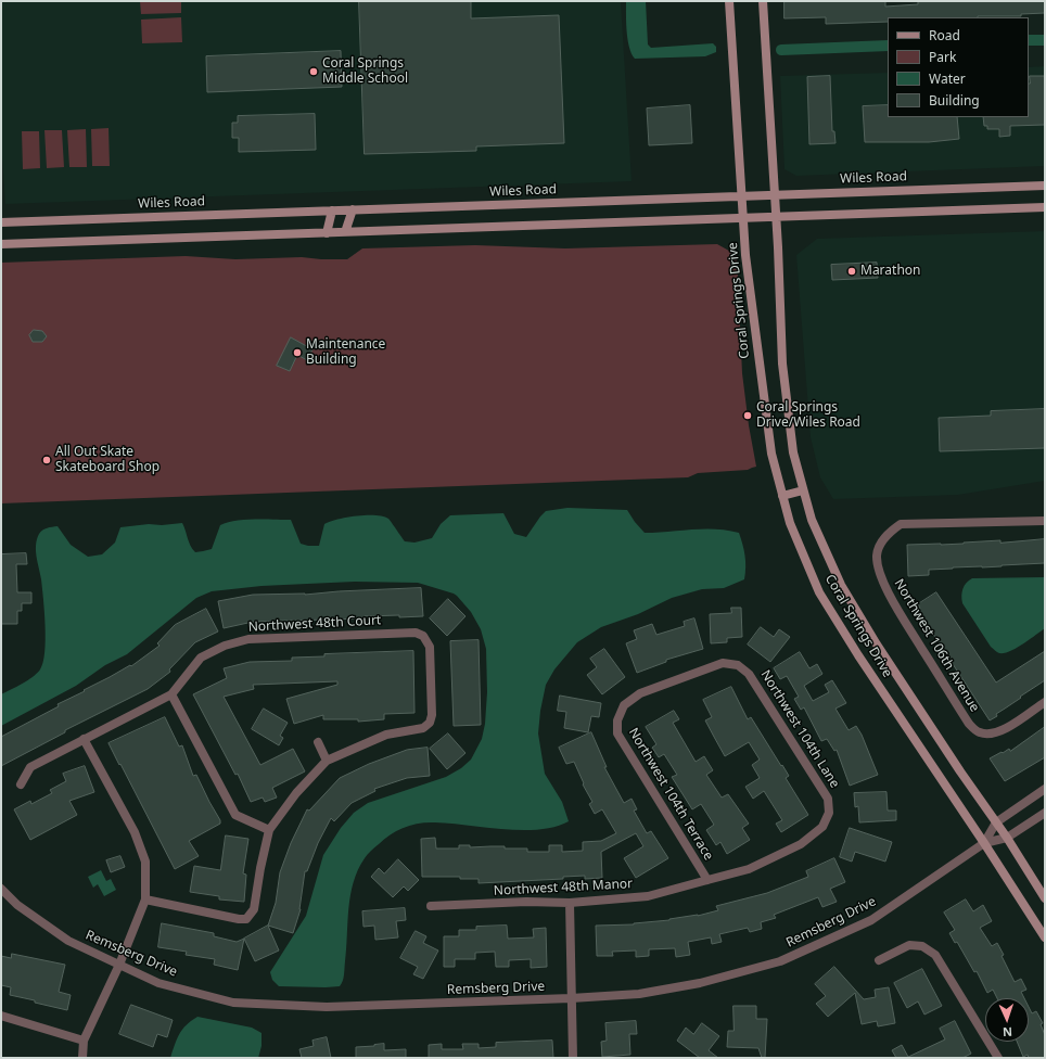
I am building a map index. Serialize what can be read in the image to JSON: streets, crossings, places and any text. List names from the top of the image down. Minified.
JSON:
{"streets":{"main road":["Wiles Road","Coral Springs Drive"],"street":["Northwest 48th Court","Northwest 106th Avenue","Northwest 104th Lane","Northwest 104th Terrace","Northwest 48th Manor","Remsberg Drive"]},"crossings":[["Wiles Road","Coral Springs Drive"],["Coral Springs Drive","Remsberg Drive"],["Northwest 104th Lane","Northwest 104th Terrace"],["Northwest 104th Lane","Northwest 48th Manor"],["Northwest 104th Terrace","Northwest 48th Manor"]],"places":["Coral Springs Middle School","Marathon","Maintenance Building","Coral Springs Drive/Wiles Road","All Out Skate Skateboard Shop"],"legend":["Road","Park","Water","Building"],"north":"bottom"}
